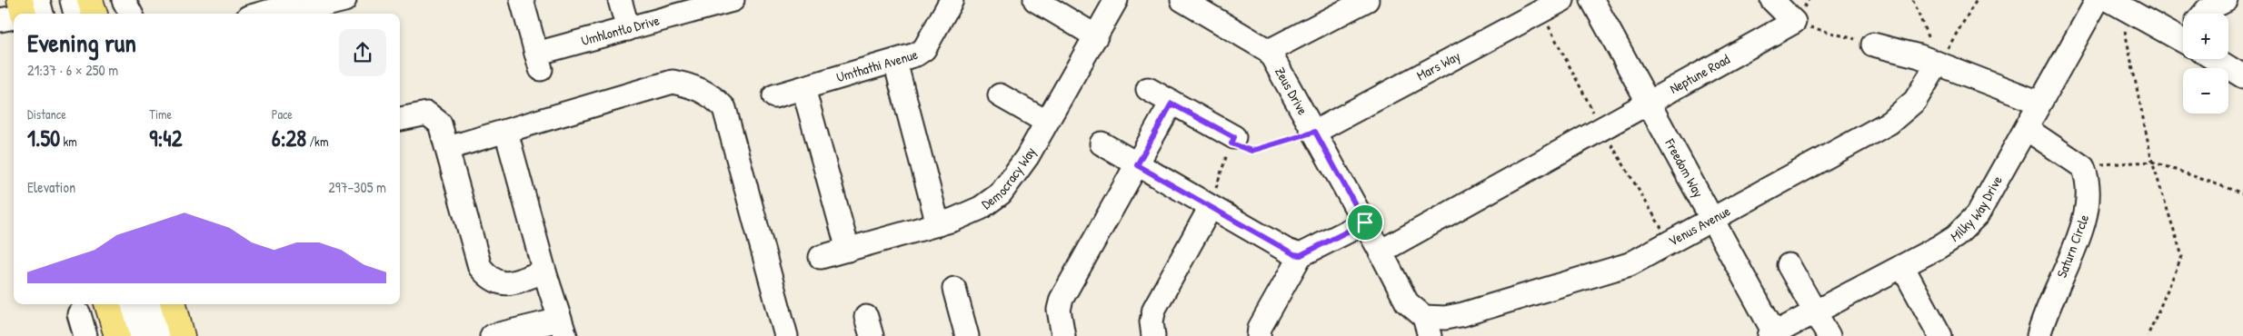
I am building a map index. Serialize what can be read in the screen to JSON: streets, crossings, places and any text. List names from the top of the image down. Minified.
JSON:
{"streets":{"street":["Umhlontlo Drive","Umthathi Avenue","Mars Way","Neptune Road","Zeus Drive","Freedom Way","Democracy Way","Milky Way Drive","Venus Avenue","Saturn Circle"]},"crossings":[["Mars Way","Zeus Drive"],["Neptune Road","Zeus Drive"],["Neptune Road","Freedom Way"],["Zeus Drive","Venus Avenue"],["Freedom Way","Milky Way Drive"],["Freedom Way","Venus Avenue"]],"page":{"map_buttons":["+","−"],"heading":["Evening run","21:37 · 6 × 250 m"],"stats":[["Distance","1.50 km"],["Time","9:42"],["Pace","6:28 /km"]],"chart":["Elevation","297–305 m"]}}
